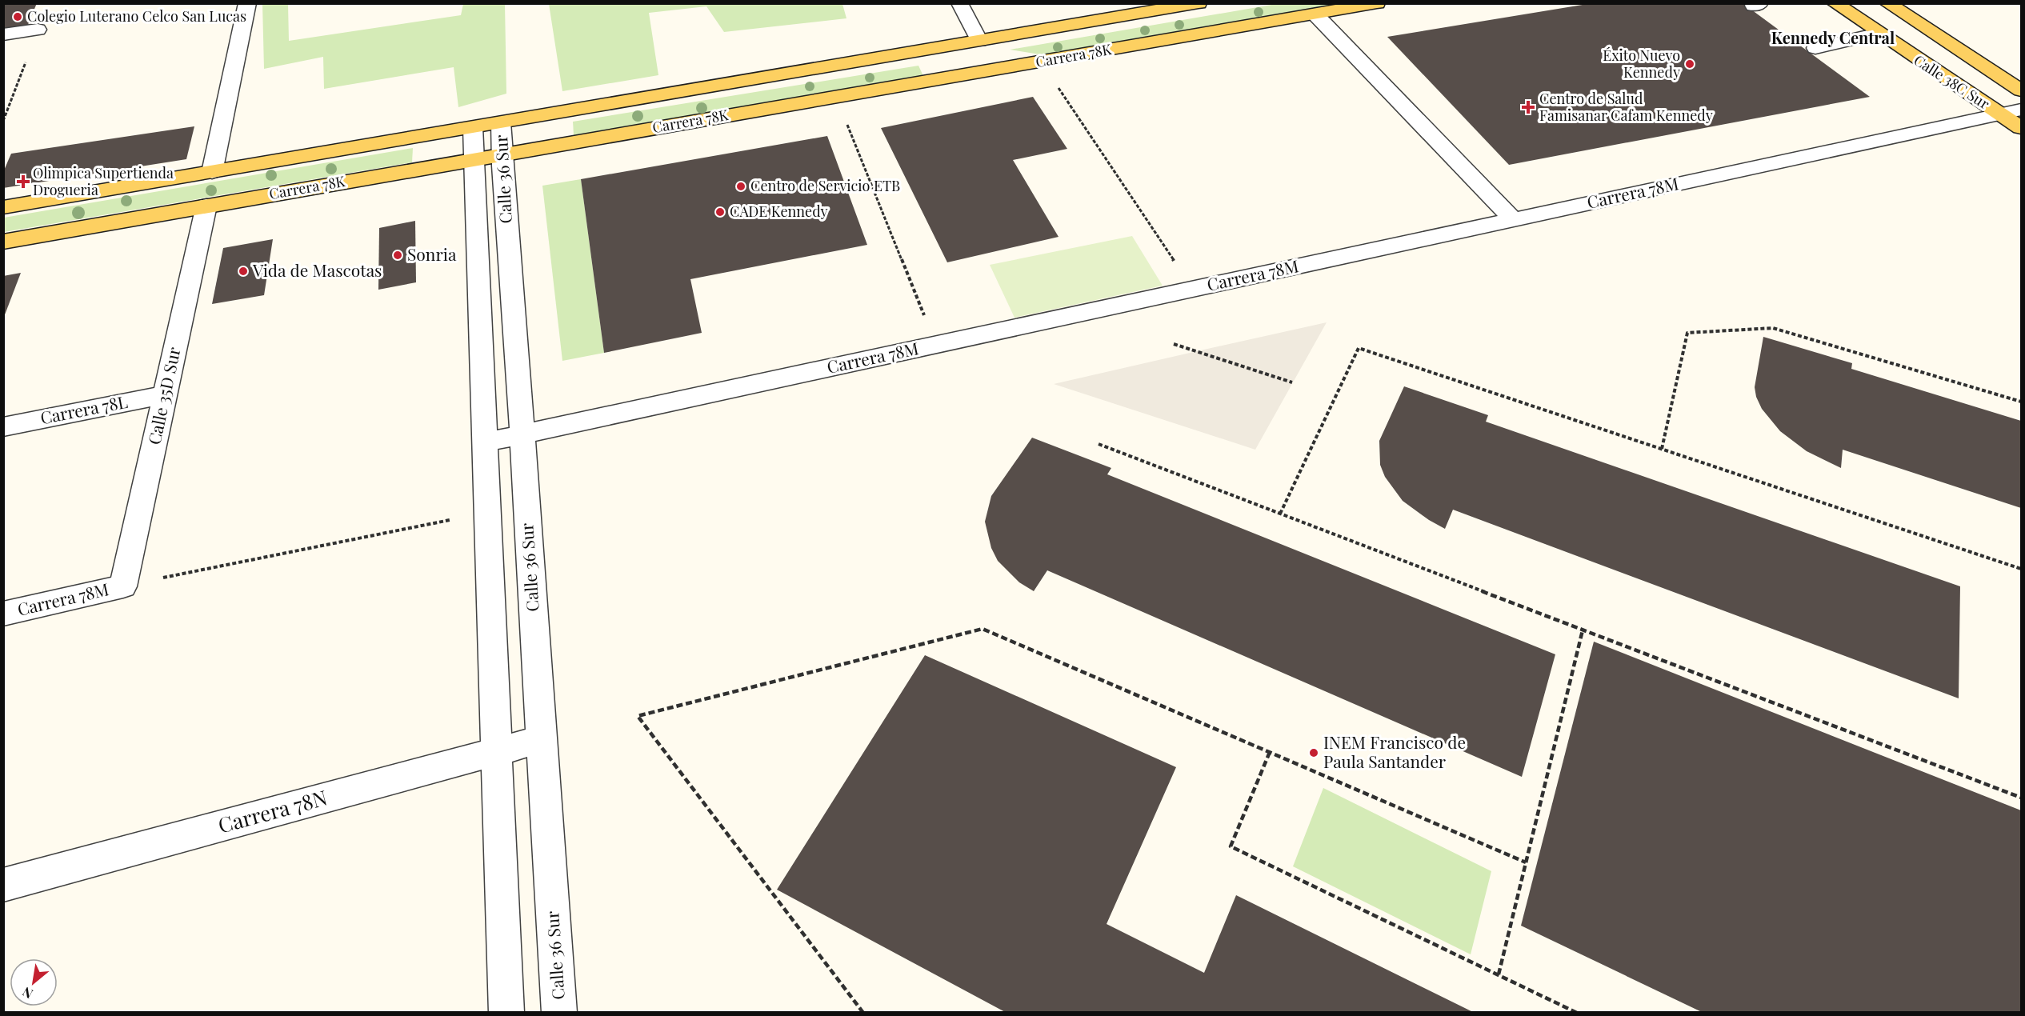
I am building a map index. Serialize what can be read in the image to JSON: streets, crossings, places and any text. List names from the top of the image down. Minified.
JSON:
{"streets":{"main road":["Carrera 78K","Calle 38C Sur"],"street":["Calle 36 Sur","Carrera 78M","Calle 35D Sur","Carrera 78L","Carrera 78N"]},"crossings":[["Carrera 78K","Calle 36 Sur"],["Carrera 78K","Calle 35D Sur"],["Calle 38C Sur","Carrera 78M"],["Calle 36 Sur","Carrera 78M"],["Calle 36 Sur","Carrera 78N"],["Carrera 78M","Calle 35D Sur"],["Calle 35D Sur","Carrera 78L"]],"districts":["Kennedy Central"],"places":{"other":["Colegio Luterano Celco San Lucas","Éxito Nuevo Kennedy","Centro de Servicio ETB","CADE Kennedy","Sonria","Vida de Mascotas","INEM Francisco de Paula Santander"],"health":["Centro de Salud Famisanar Cafam Kennedy","Olimpica Supertienda Drogueria"]},"north":"bottom left"}
